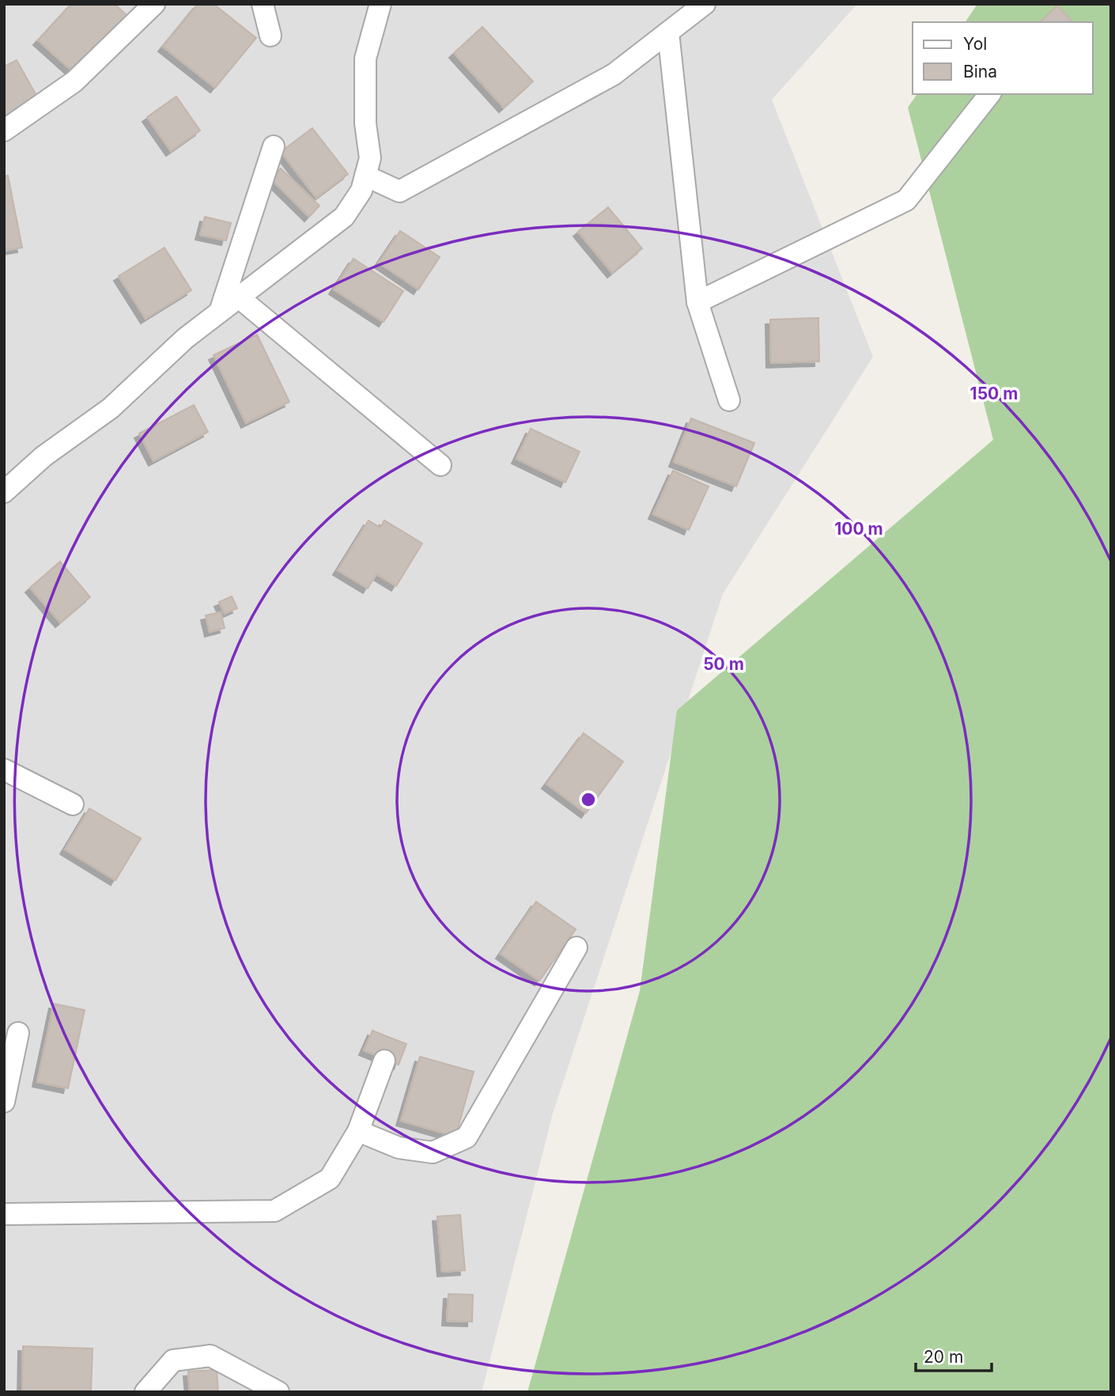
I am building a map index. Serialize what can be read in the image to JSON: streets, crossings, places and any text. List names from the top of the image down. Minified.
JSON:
{"legend":["Yol","Bina"],"scale_bar":"20 m","rings":["150 m","100 m","50 m"]}
